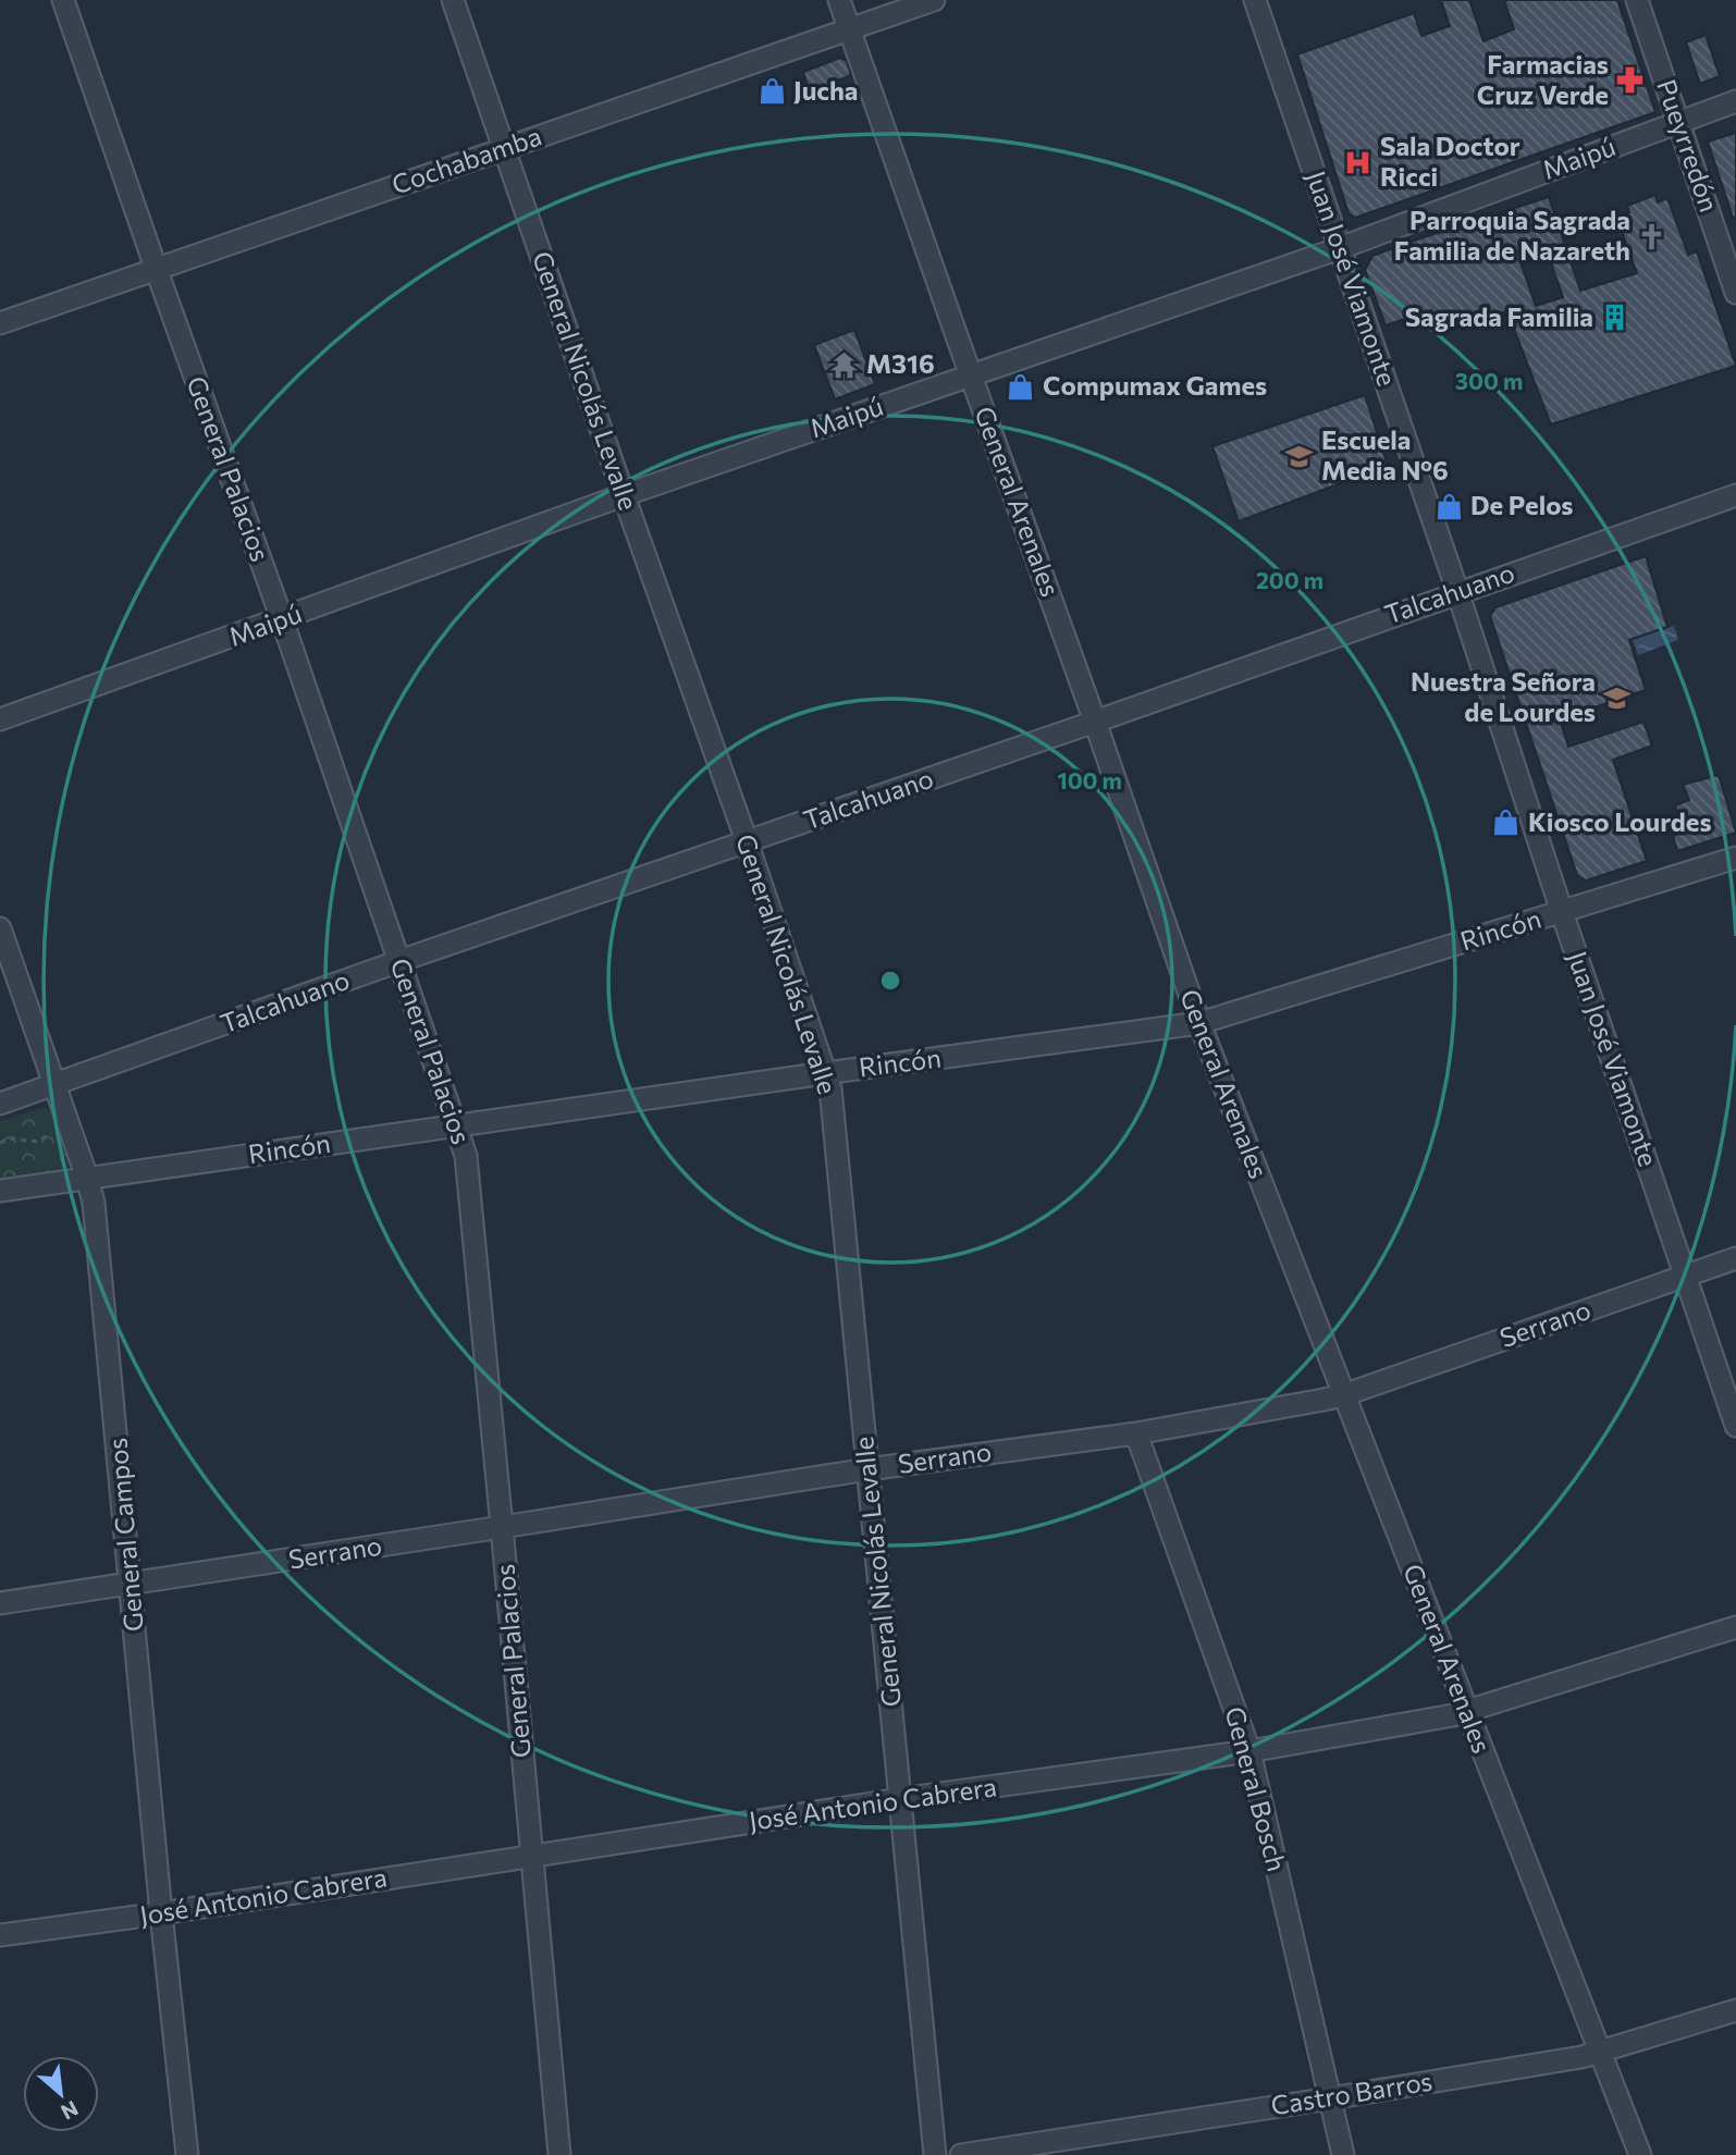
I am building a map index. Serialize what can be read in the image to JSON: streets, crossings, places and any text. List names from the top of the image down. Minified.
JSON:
{"streets":{"street":["Pueyrredón","Maipú","Cochabamba","Juan José Viamonte","General Nicolás Levalle","General Palacios","General Arenales","Talcahuano","Rincón","Serrano","General Campos","General Bosch","José Antonio Cabrera","Castro Barros"]},"crossings":[["Pueyrredón","Maipú"],["Maipú","Juan José Viamonte"],["Maipú","General Nicolás Levalle"],["Maipú","General Palacios"],["Maipú","General Arenales"],["Cochabamba","General Nicolás Levalle"],["Cochabamba","General Palacios"],["Cochabamba","General Arenales"],["Juan José Viamonte","Talcahuano"],["Juan José Viamonte","Rincón"],["Juan José Viamonte","Serrano"],["General Nicolás Levalle","Talcahuano"],["General Nicolás Levalle","Rincón"],["General Nicolás Levalle","Serrano"],["General Nicolás Levalle","José Antonio Cabrera"],["General Palacios","Talcahuano"],["General Palacios","Rincón"],["General Palacios","Serrano"],["General Palacios","José Antonio Cabrera"],["General Arenales","Talcahuano"],["General Arenales","Rincón"],["General Arenales","Serrano"],["General Arenales","José Antonio Cabrera"],["General Arenales","Castro Barros"],["Talcahuano","General Campos"],["Rincón","General Campos"],["Serrano","General Campos"],["Serrano","General Bosch"],["General Campos","José Antonio Cabrera"],["General Bosch","José Antonio Cabrera"],["General Bosch","Castro Barros"]],"places":{"pharmacy":["Farmacias Cruz Verde"],"shop":["Jucha","Compumax Games","De Pelos","Kiosco Lourdes"],"hospital":["Sala Doctor Ricci"],"church":["Parroquia Sagrada Familia de Nazareth"],"building":["Sagrada Familia"],"temple":["M316"],"school or university":["Escuela Media Nº6","Nuestra Señora de Lourdes"]},"north":"bottom right","rings":["300 m","200 m","100 m"]}
